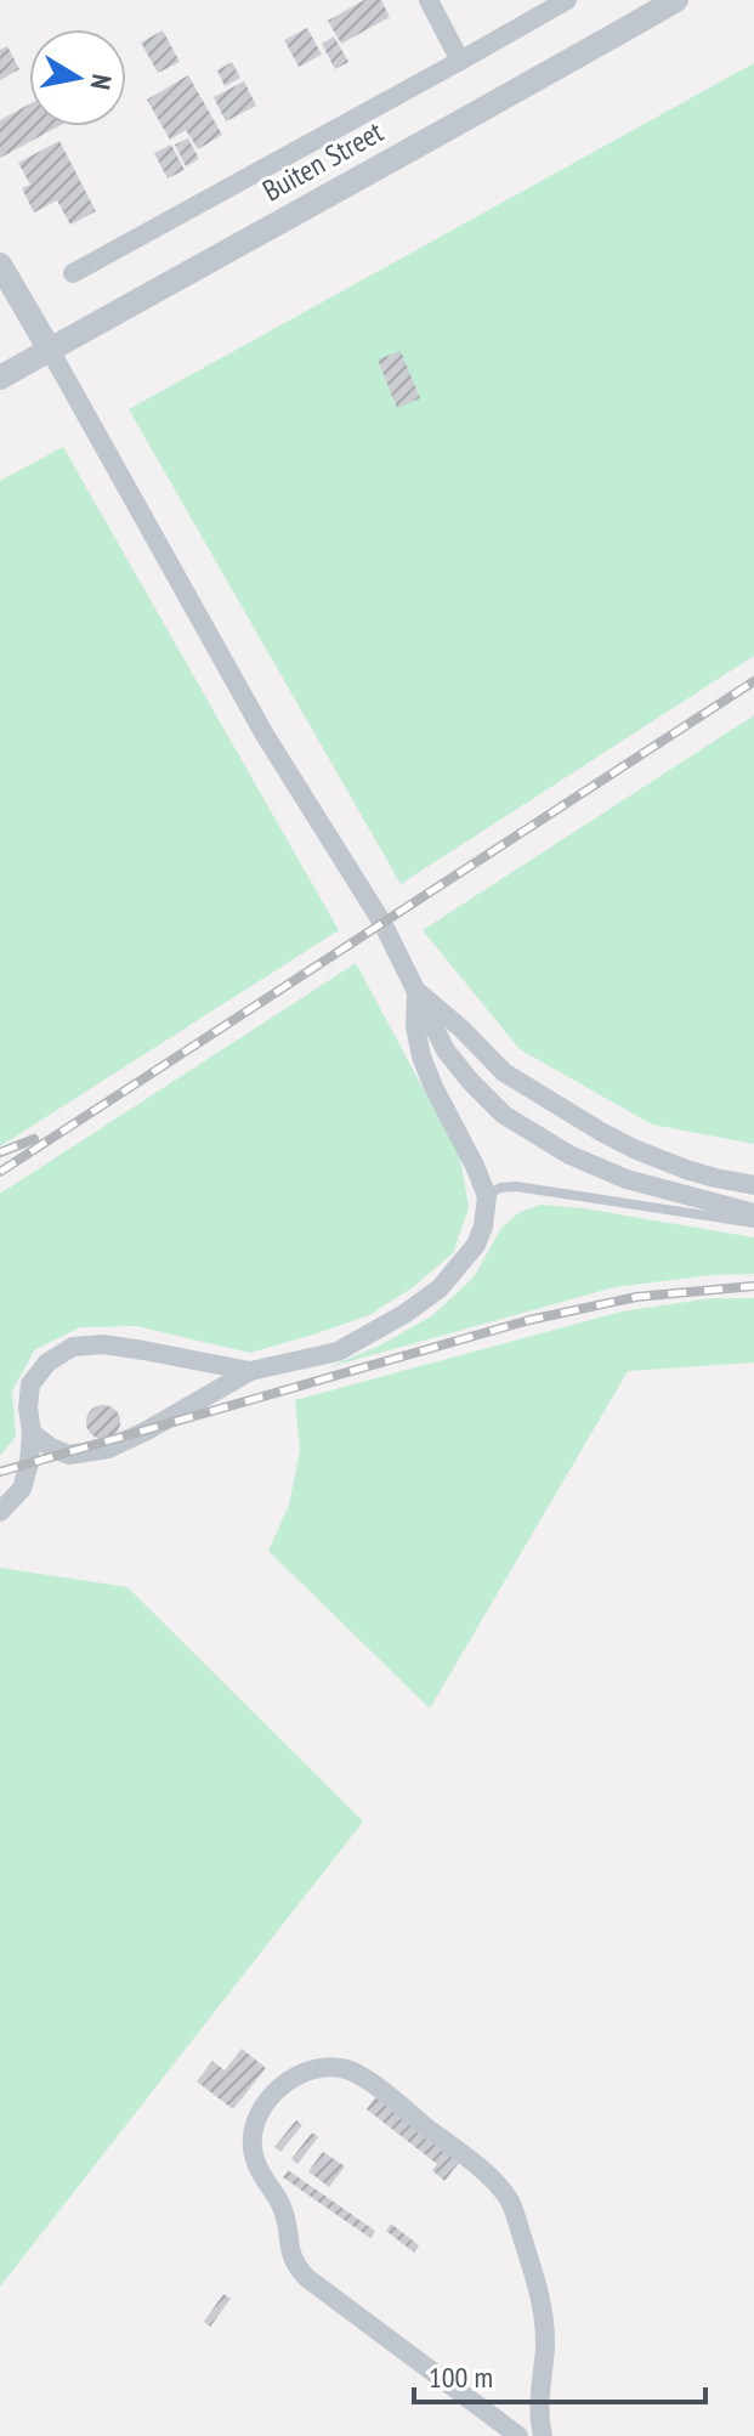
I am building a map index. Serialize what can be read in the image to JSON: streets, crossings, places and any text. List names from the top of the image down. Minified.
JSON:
{"streets":{"street":["Buiten Street"]},"scale_bar":"100 m","north":"right"}
